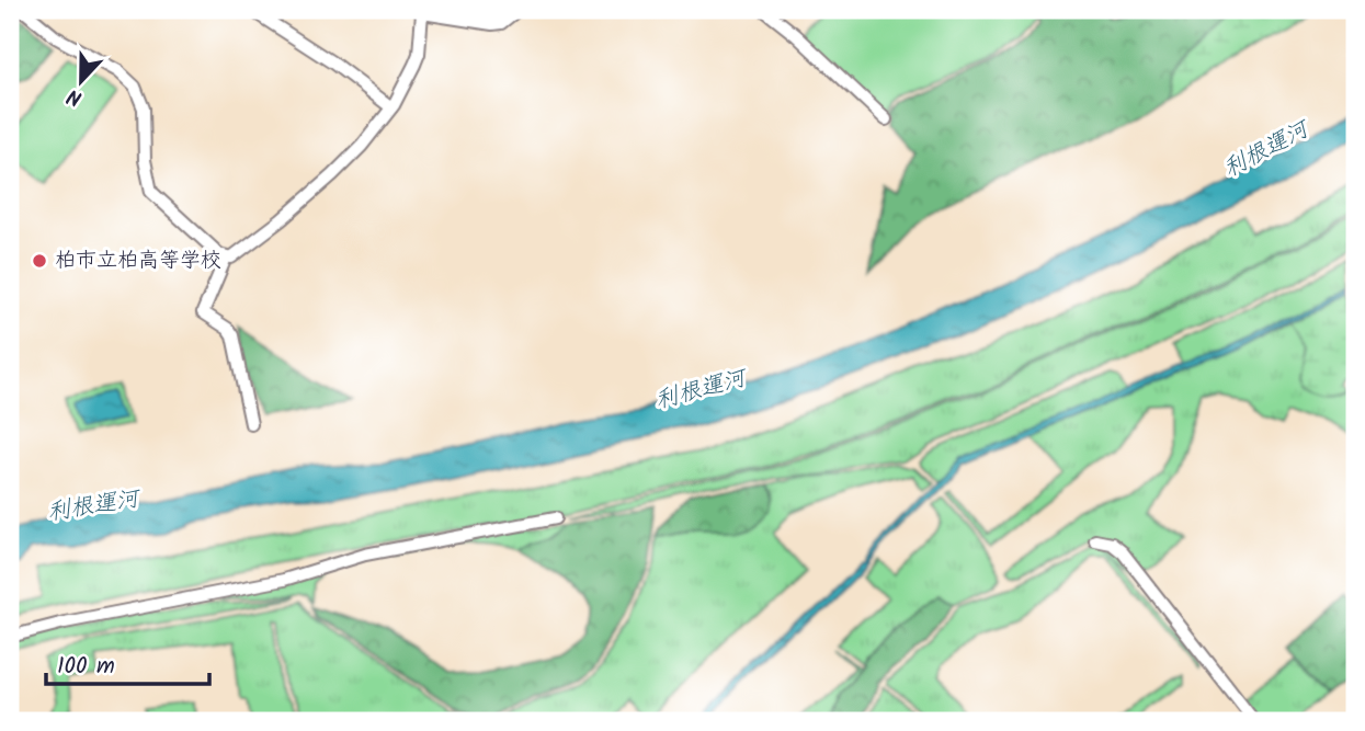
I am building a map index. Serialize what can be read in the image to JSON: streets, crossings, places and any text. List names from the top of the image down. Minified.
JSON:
{"water":["利根運河"],"places":["柏市立柏高等学校"],"scale_bar":"100 m","north":"bottom"}
